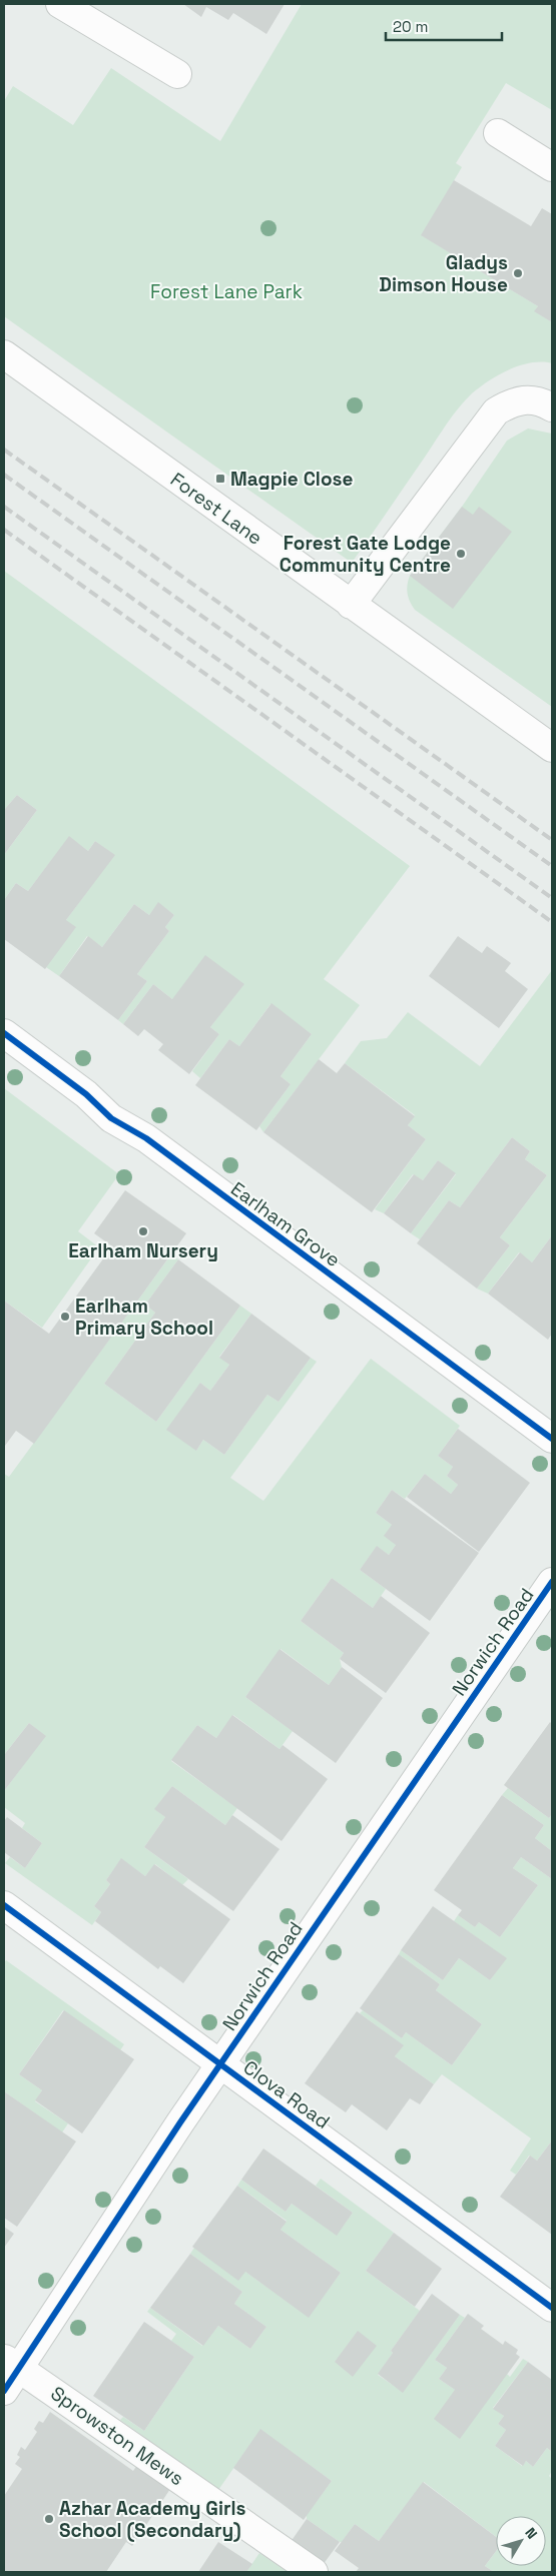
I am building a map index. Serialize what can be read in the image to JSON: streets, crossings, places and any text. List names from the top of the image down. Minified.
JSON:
{"streets":{"street":["Forest Lane","Earlham Grove","Norwich Road","Clova Road","Sprowston Mews"]},"crossings":[["Norwich Road","Clova Road"],["Norwich Road","Sprowston Mews"]],"parks":["Forest Lane Park"],"places":{"other":["Gladys Dimson House","Forest Gate Lodge Community Centre","Earlham Nursery","Earlham Primary School","Azhar Academy Girls School (Secondary)"],"transit":["Magpie Close"]},"scale_bar":"20 m","north":"top right"}
